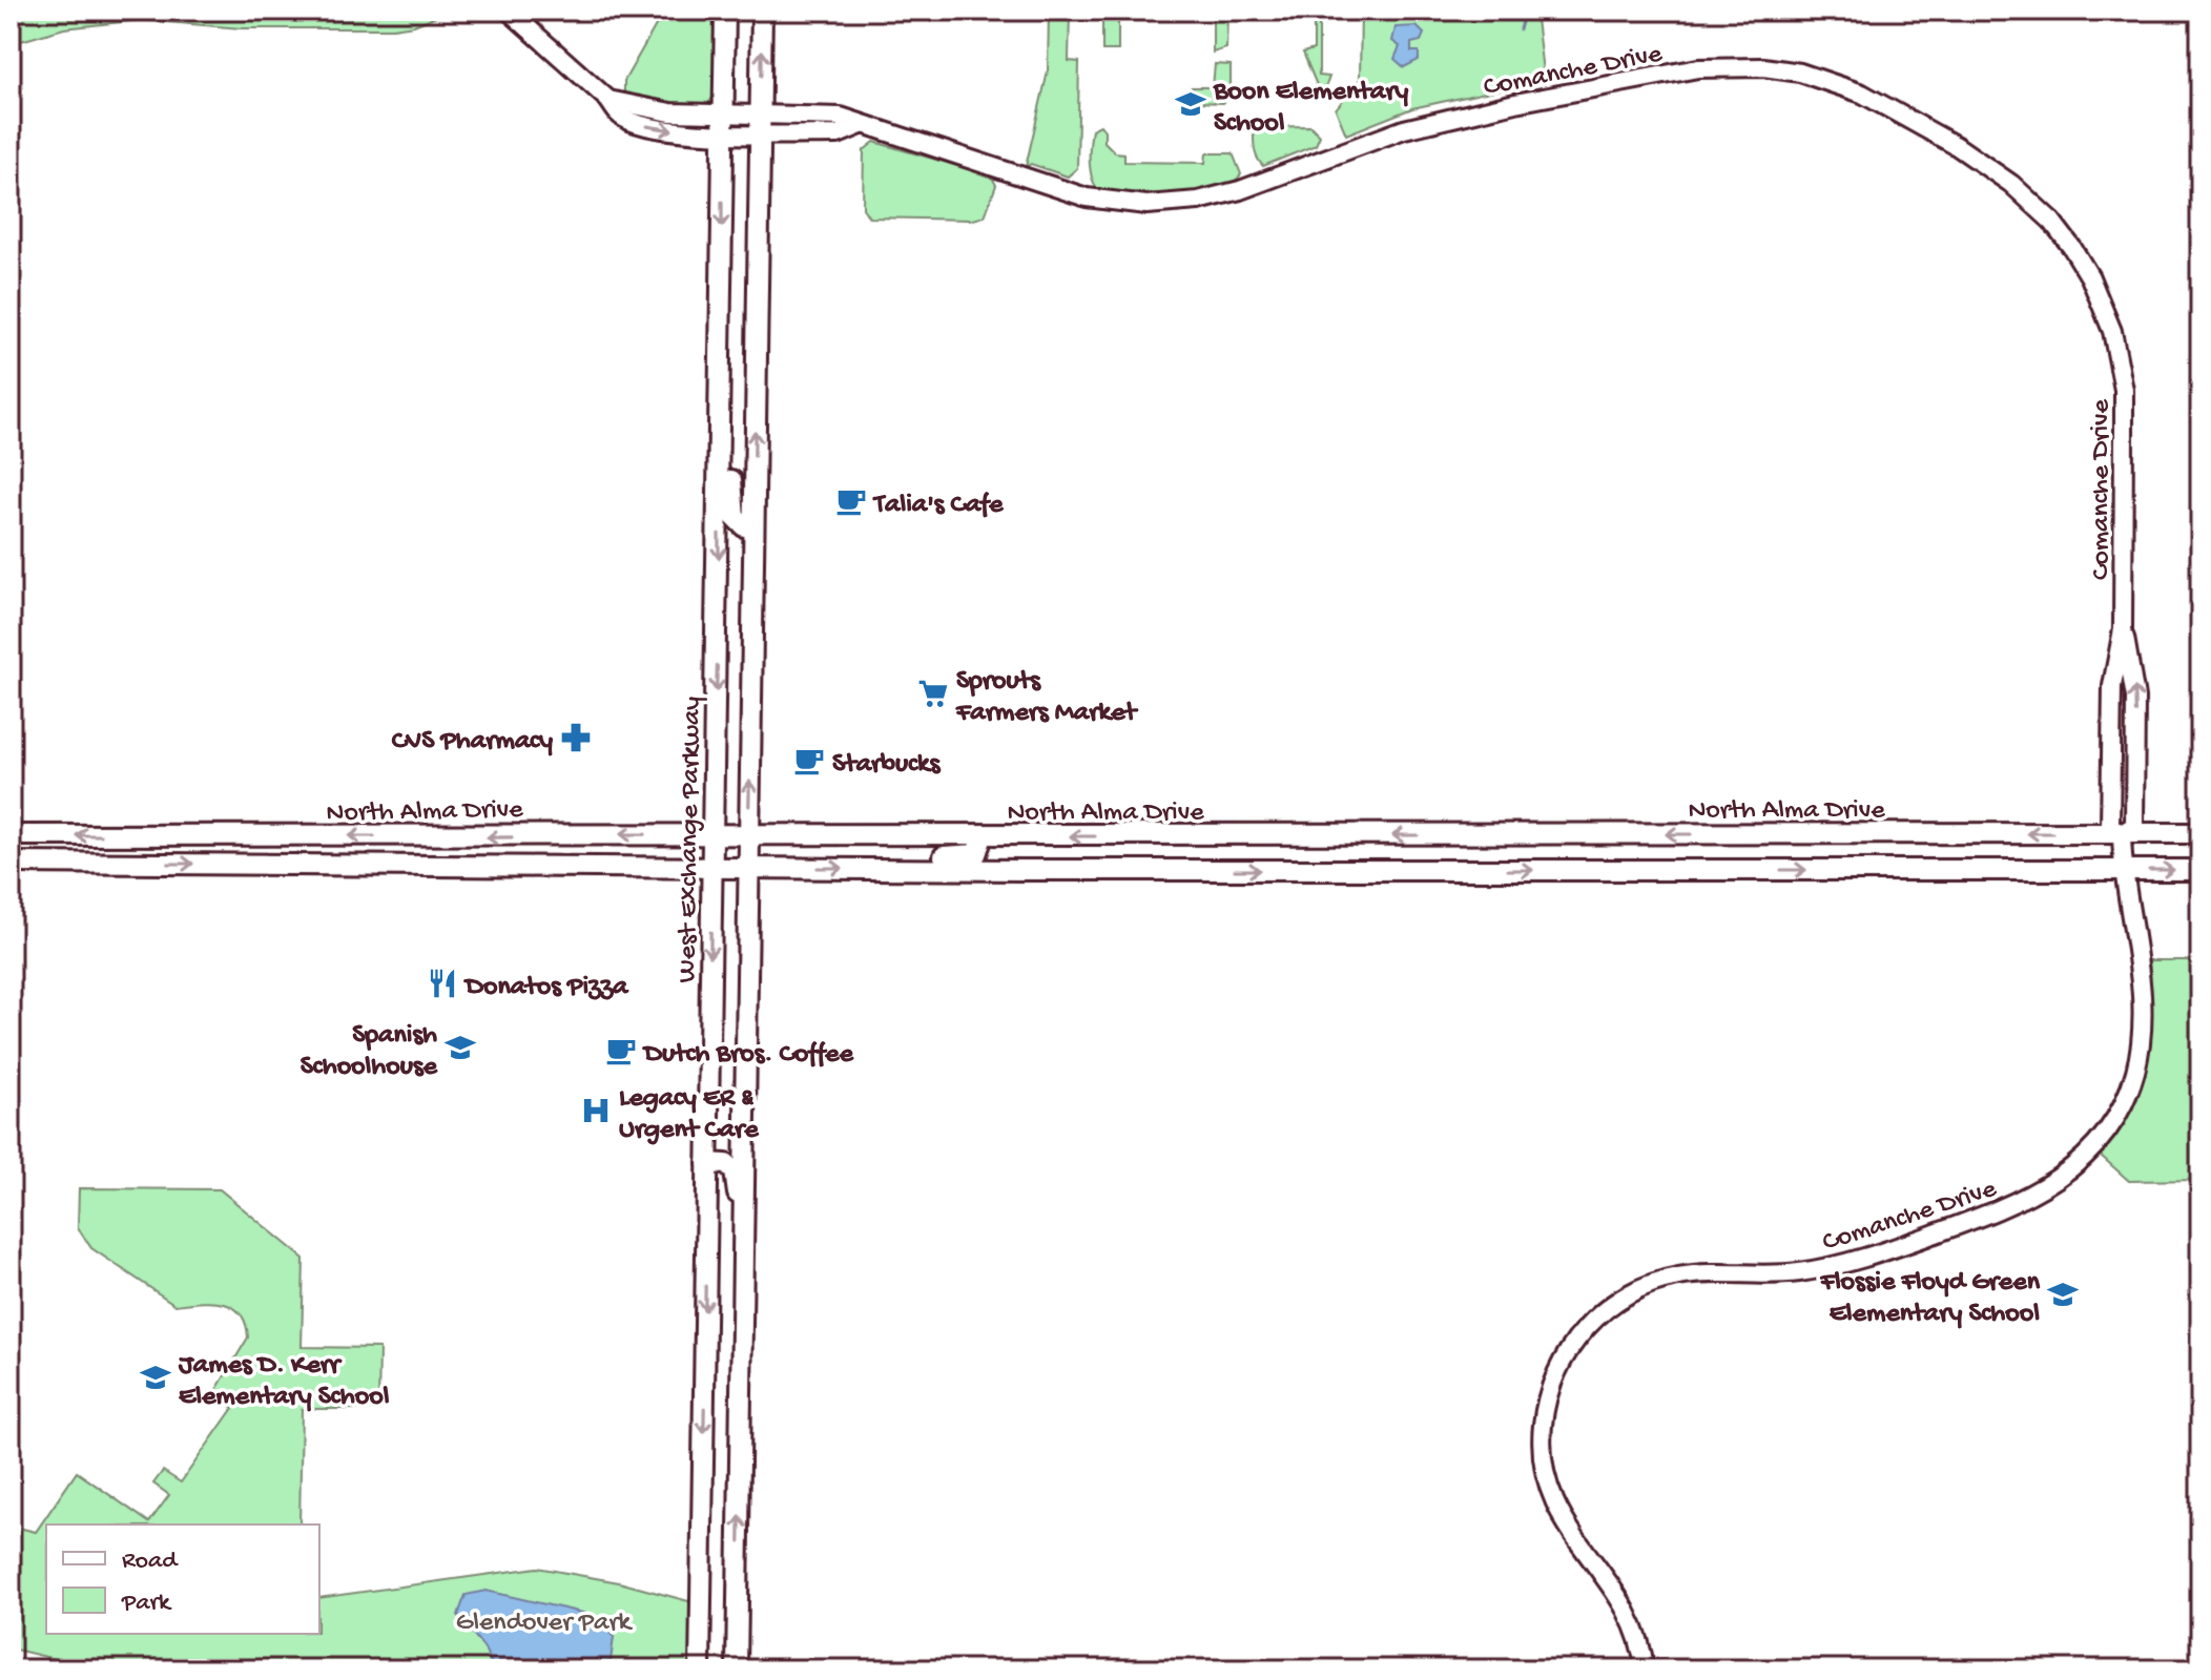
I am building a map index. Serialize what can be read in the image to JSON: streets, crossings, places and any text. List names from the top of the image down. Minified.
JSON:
{"streets":{"main road":["North Alma Drive","West Exchange Parkway"],"street":["Comanche Drive"]},"crossings":[["Comanche Drive","North Alma Drive"],["Comanche Drive","West Exchange Parkway"],["North Alma Drive","West Exchange Parkway"]],"parks":["Glendover Park"],"places":{"school or university":["Boon Elementary School","Spanish Schoolhouse","Flossie Floyd Green Elementary School","James D. Kerr Elementary School"],"cafe":["Talia's Cafe","Starbucks","Dutch Bros. Coffee"],"supermarket":["Sprouts Farmers Market"],"pharmacy":["CVS Pharmacy"],"restaurant":["Donatos Pizza"],"hospital":["Legacy ER & Urgent Care"]},"legend":["Road","Park"]}
